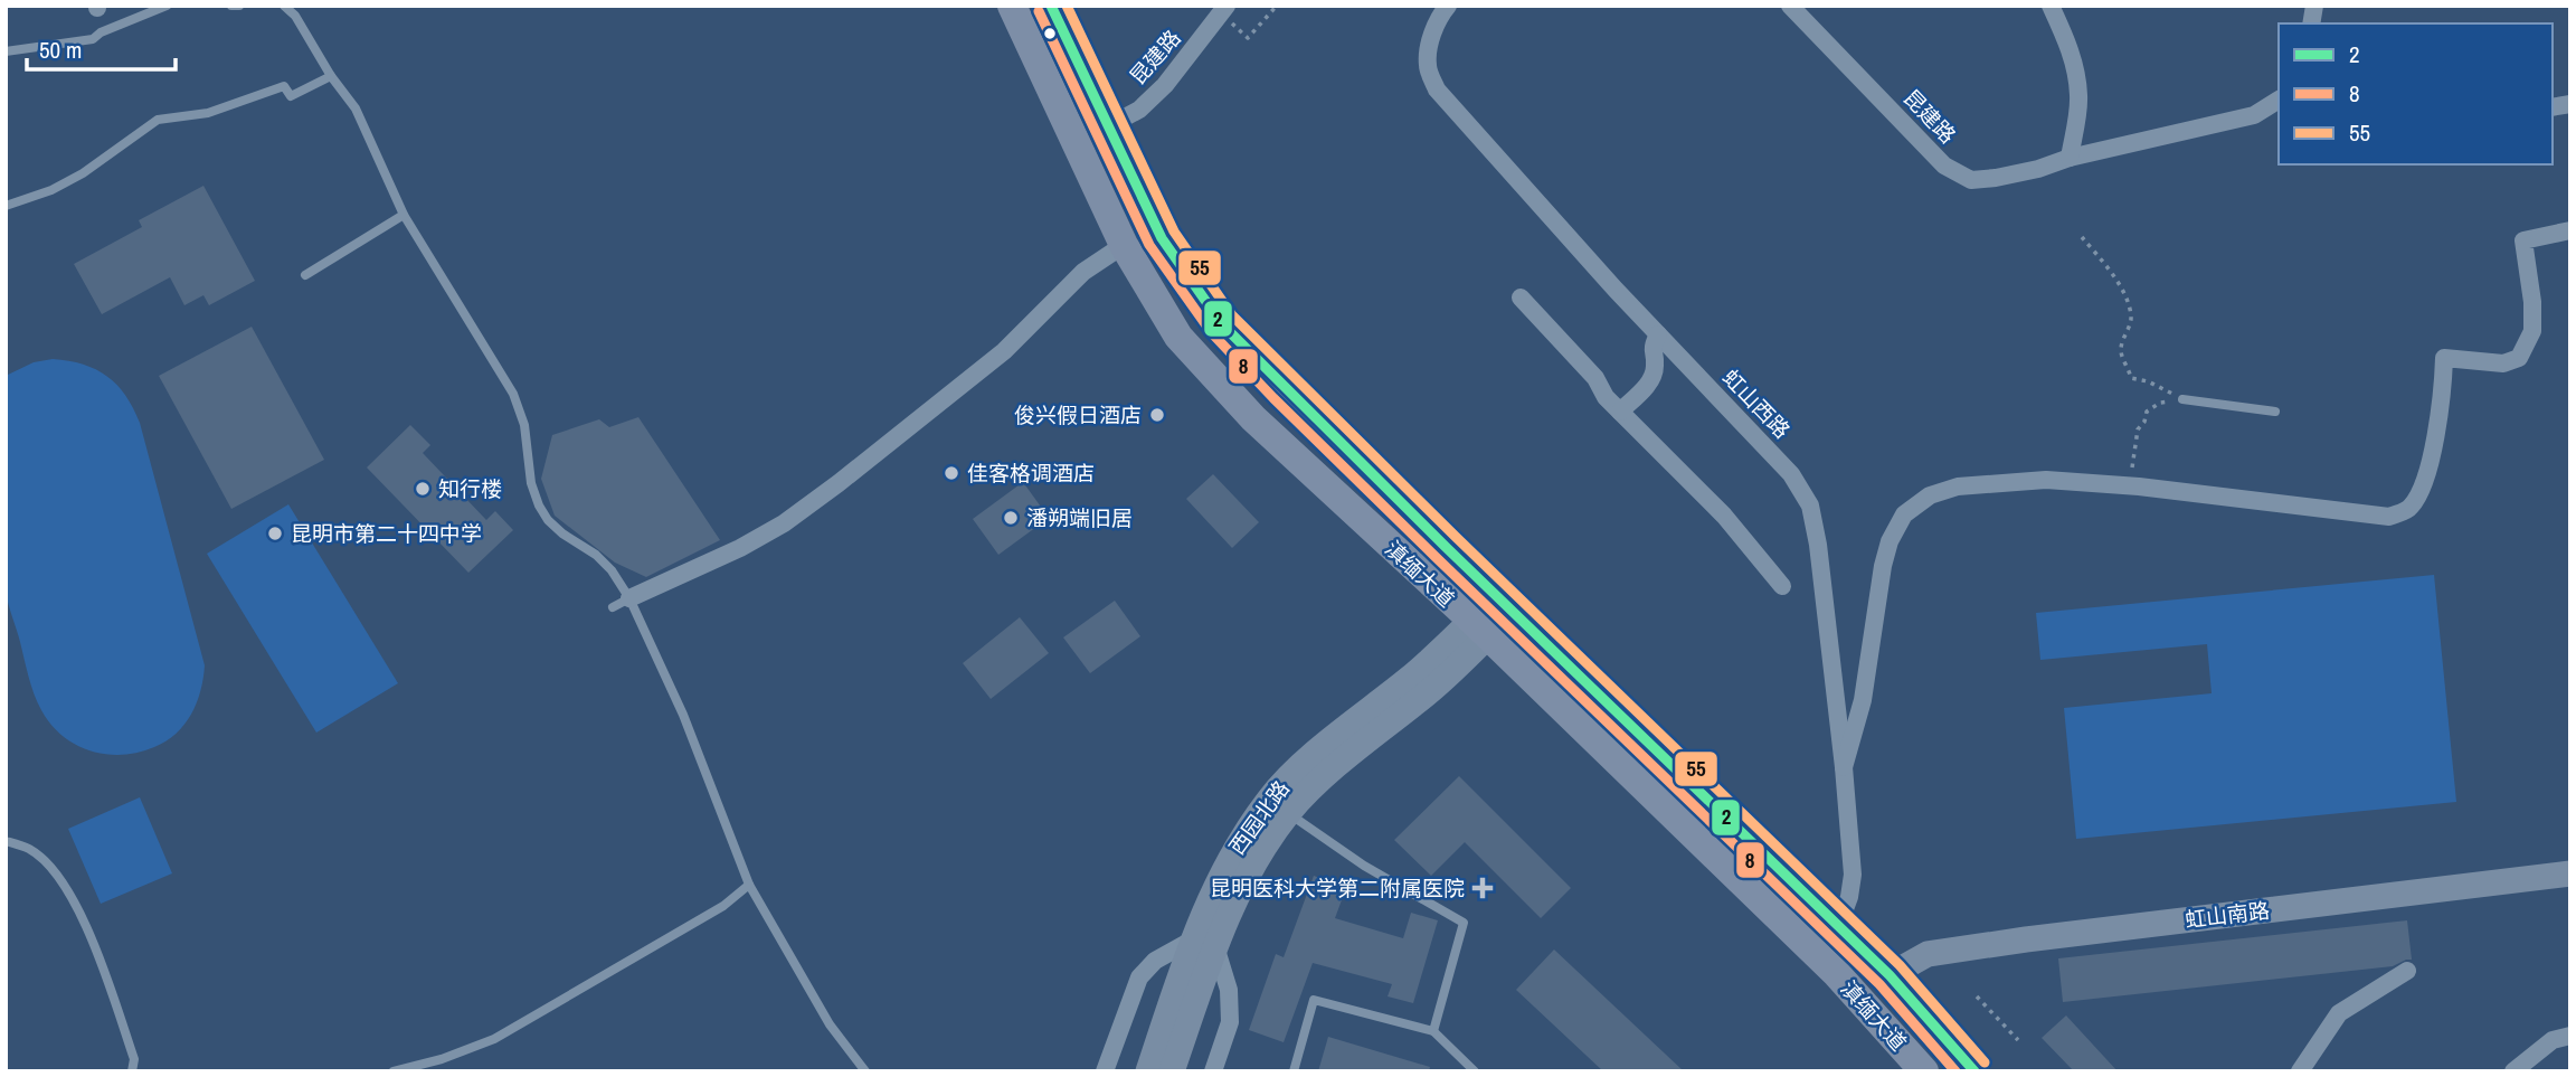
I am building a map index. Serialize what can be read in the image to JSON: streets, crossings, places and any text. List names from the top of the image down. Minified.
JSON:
{"streets":{"main road":["滇缅大道","西园北路","虹山南路"],"street":["昆建路","虹山西路"]},"crossings":[["昆建路","滇缅大道"],["虹山西路","滇缅大道"],["滇缅大道","西园北路"],["滇缅大道","虹山南路"]],"places":{"other":["俊兴假日酒店","佳客格调酒店","知行楼","潘朔端旧居","昆明市第二十四中学"],"health":["昆明医科大学第二附属医院"]},"lines":["transit line 2","transit line 55","transit line 8"],"legend":["2","8","55"],"scale_bar":"50 m"}
